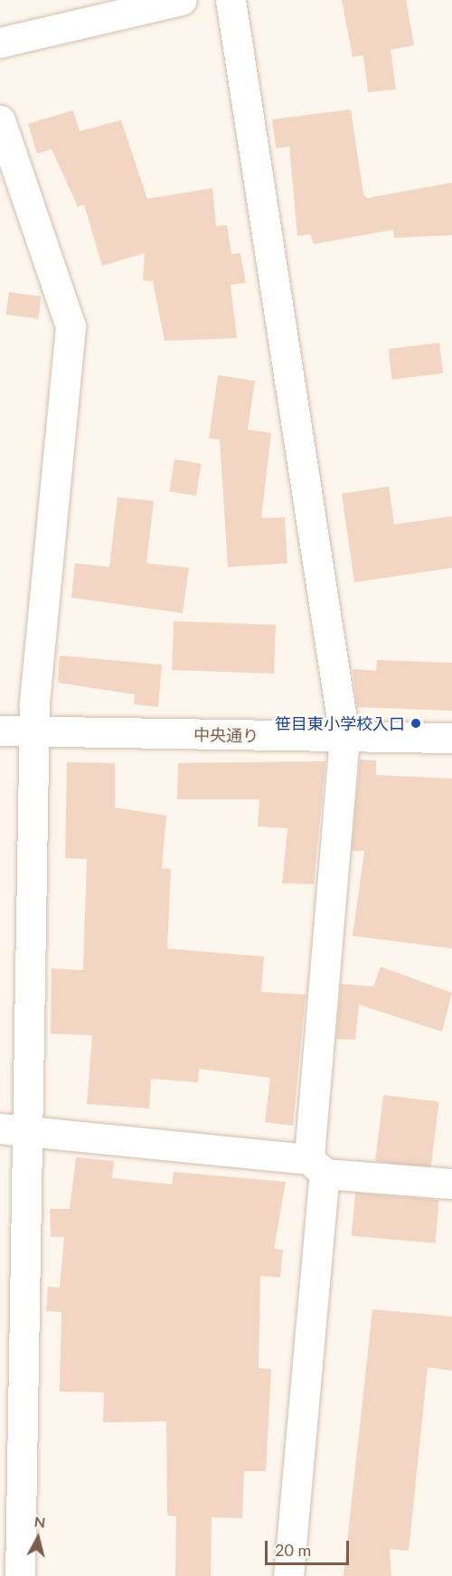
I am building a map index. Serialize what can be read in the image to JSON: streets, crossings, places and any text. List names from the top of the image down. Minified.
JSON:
{"streets":{"street":["中央通り"]},"places":["笹目東小学校入口"],"scale_bar":"20 m","north":"top"}
